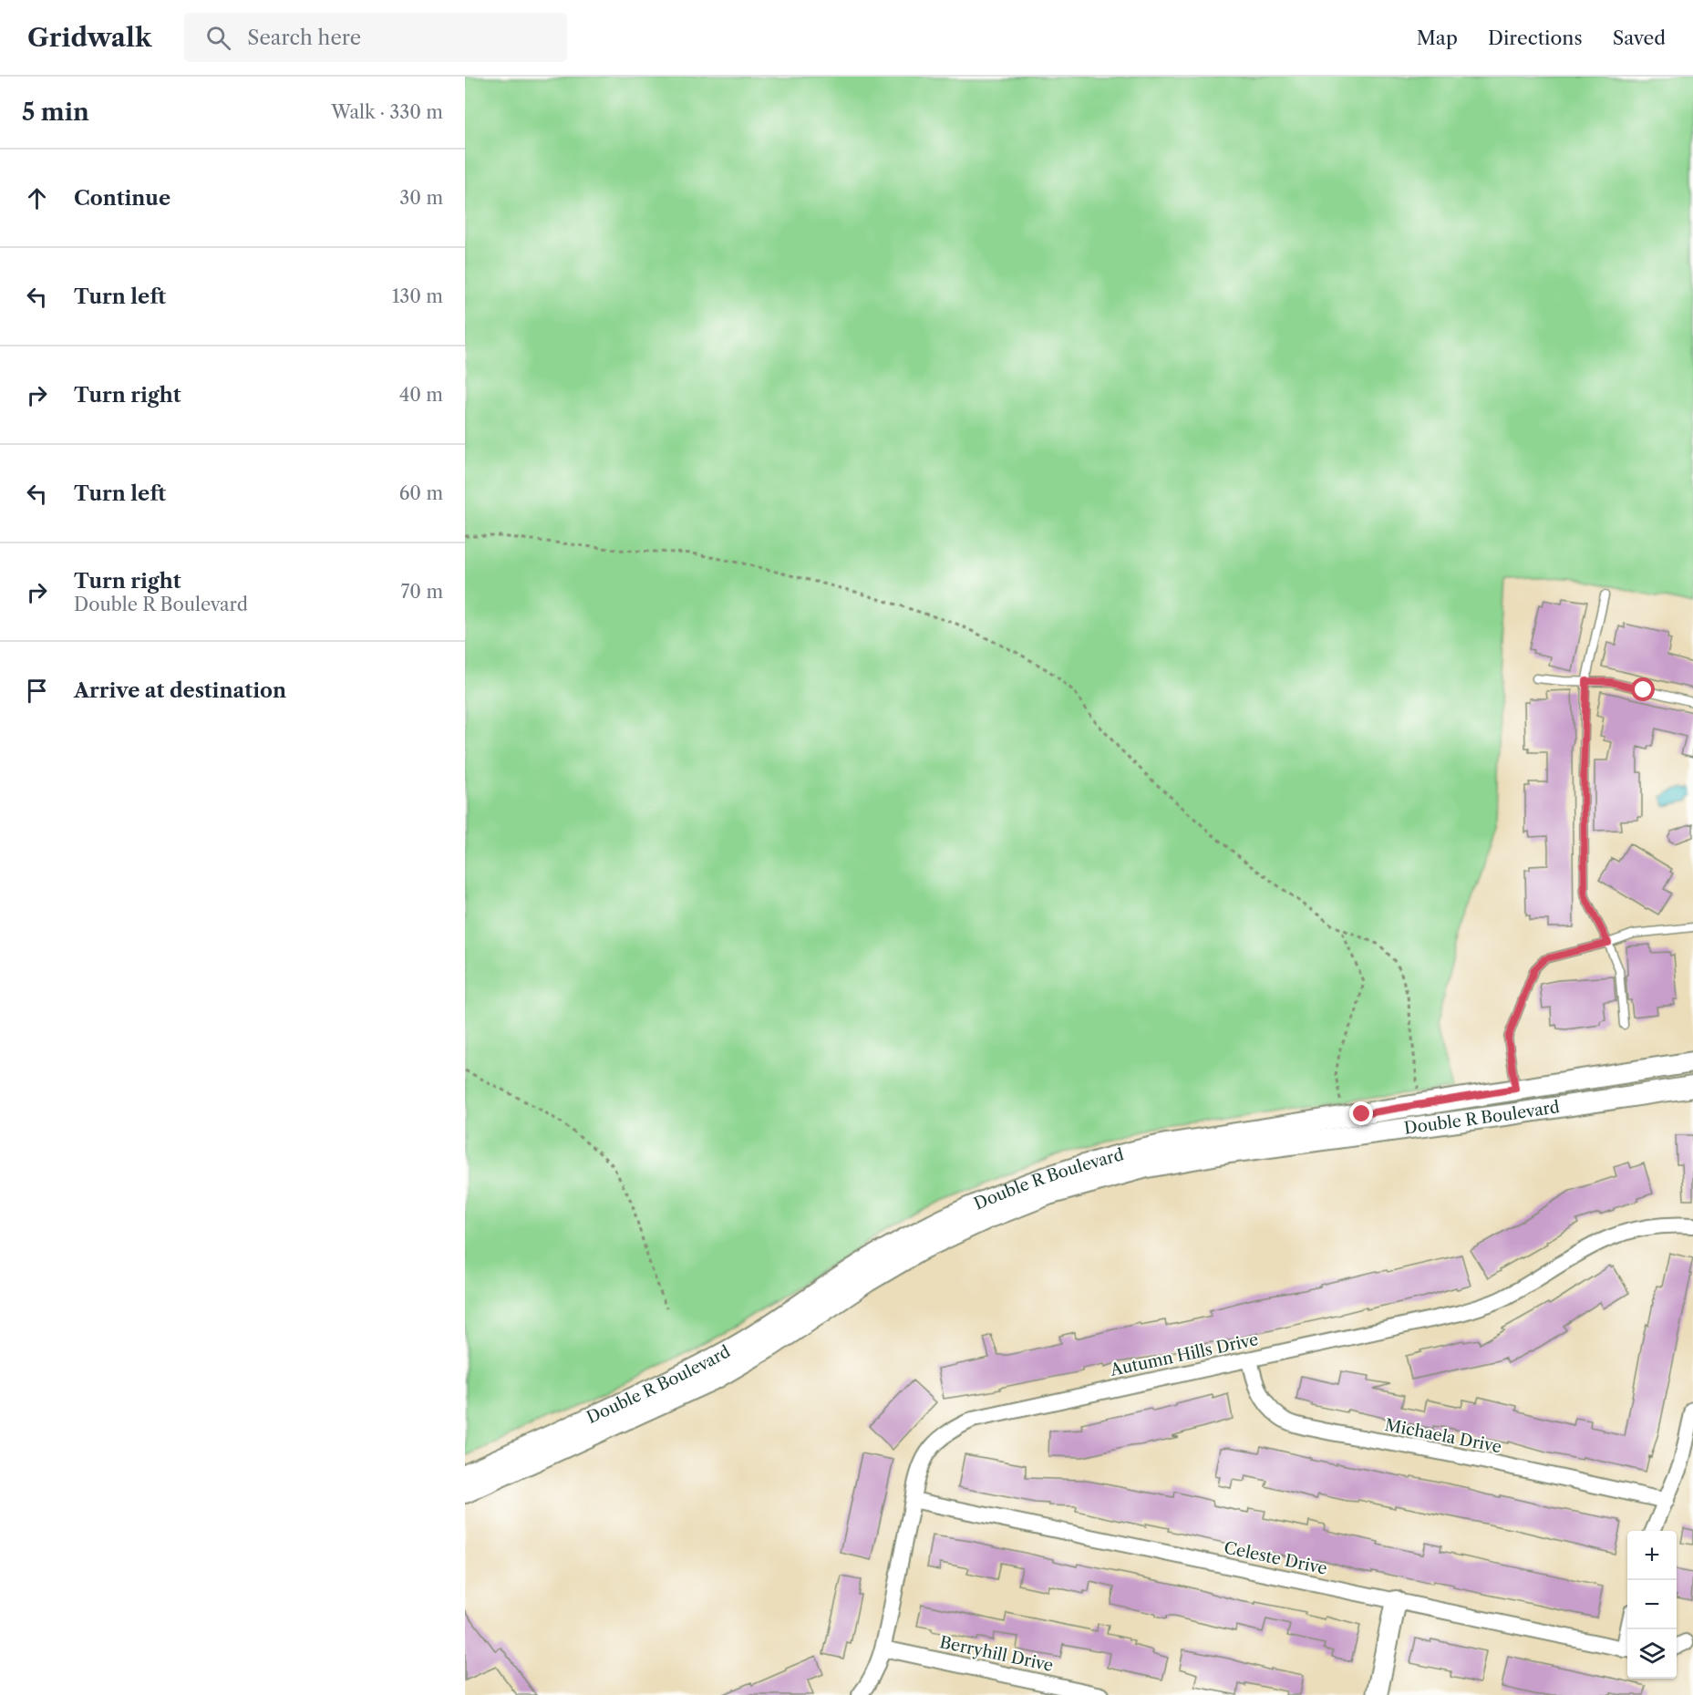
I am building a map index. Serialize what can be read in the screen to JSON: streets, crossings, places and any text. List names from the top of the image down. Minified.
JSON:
{"streets":{"main road":["Double R Boulevard"],"street":["Autumn Hills Drive","Michaela Drive","Celeste Drive","Berryhill Drive"]},"crossings":[["Autumn Hills Drive","Michaela Drive"],["Autumn Hills Drive","Celeste Drive"],["Autumn Hills Drive","Berryhill Drive"]],"page":{"header":"Gridwalk","search":"Search here","nav":["Map","Directions","Saved"],"heading":["5 min","Walk · 330 m"],"list":[["Continue","30 m"],["Turn left","130 m"],["Turn right","40 m"],["Turn left","60 m"],["Turn right","Double R Boulevard","70 m"],"Arrive at destination"],"map_buttons":["+","−"]}}
